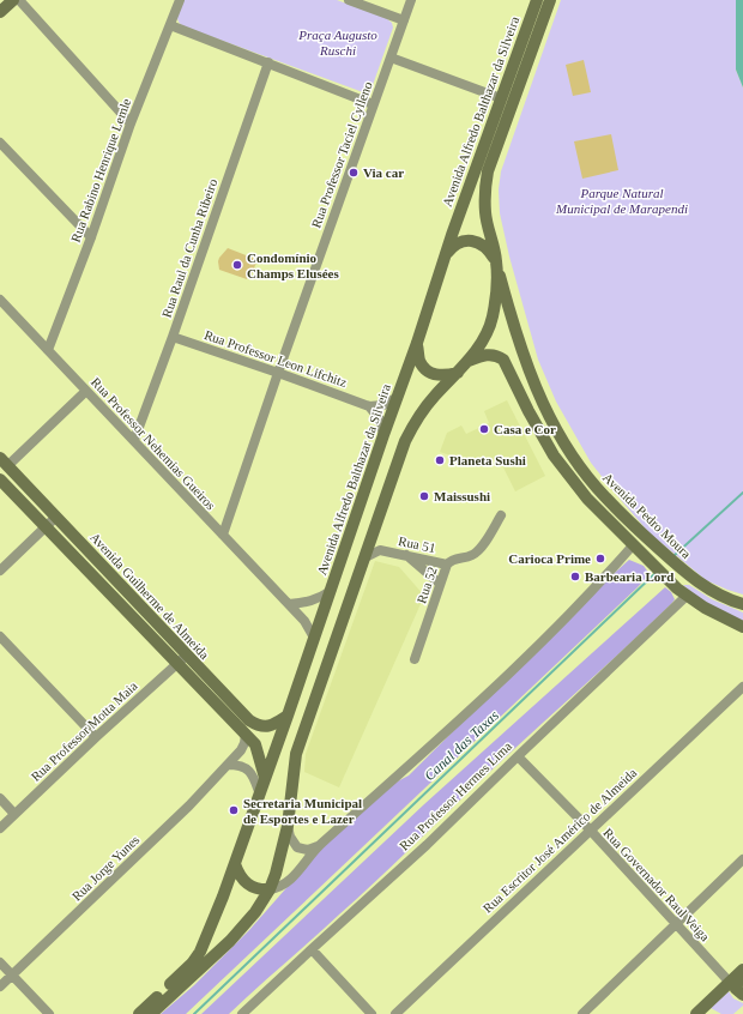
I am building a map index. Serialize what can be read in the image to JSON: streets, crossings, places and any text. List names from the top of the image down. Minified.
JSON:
{"streets":{"street":["Avenida Alfredo Balthazar da Silveira","Rua Professor Taciel Cylleno","Rua Rabino Henrique Lemle","Rua Raul da Cunha Ribeiro","Rua Professor Leon Lifchitz","Rua Professor Nehemias Gueiros","Avenida Pedro Moura","Rua 51","Rua 52","Avenida Guilherme de Almeida","Rua Professor Motta Maia","Rua Professor Hermes Lima","Rua Escritor José Américo de Almeida","Rua Jorge Yunes","Rua Governador Raul Veiga"]},"crossings":[["Avenida Alfredo Balthazar da Silveira","Rua Professor Nehemias Gueiros"],["Avenida Alfredo Balthazar da Silveira","Avenida Pedro Moura"],["Avenida Alfredo Balthazar da Silveira","Rua 51"],["Avenida Alfredo Balthazar da Silveira","Avenida Guilherme de Almeida"],["Rua Professor Taciel Cylleno","Rua Professor Leon Lifchitz"],["Rua Professor Taciel Cylleno","Rua Professor Nehemias Gueiros"],["Rua Rabino Henrique Lemle","Rua Professor Nehemias Gueiros"],["Rua Raul da Cunha Ribeiro","Rua Professor Leon Lifchitz"],["Rua Raul da Cunha Ribeiro","Rua Professor Nehemias Gueiros"],["Rua 51","Rua 52"],["Avenida Guilherme de Almeida","Rua Professor Motta Maia"],["Avenida Guilherme de Almeida","Rua Jorge Yunes"],["Rua Professor Hermes Lima","Rua Governador Raul Veiga"],["Rua Escritor José Américo de Almeida","Rua Governador Raul Veiga"]],"water":["Canal das Taxas"],"parks":["Praça Augusto Ruschi","Parque Natural Municipal de Marapendi"],"places":["Via car","Condomínio Champs Elusées","Casa e Cor","Planeta Sushi","Maissushi","Carioca Prime","Barbearia Lord","Secretaria Municipal de Esportes e Lazer"]}
